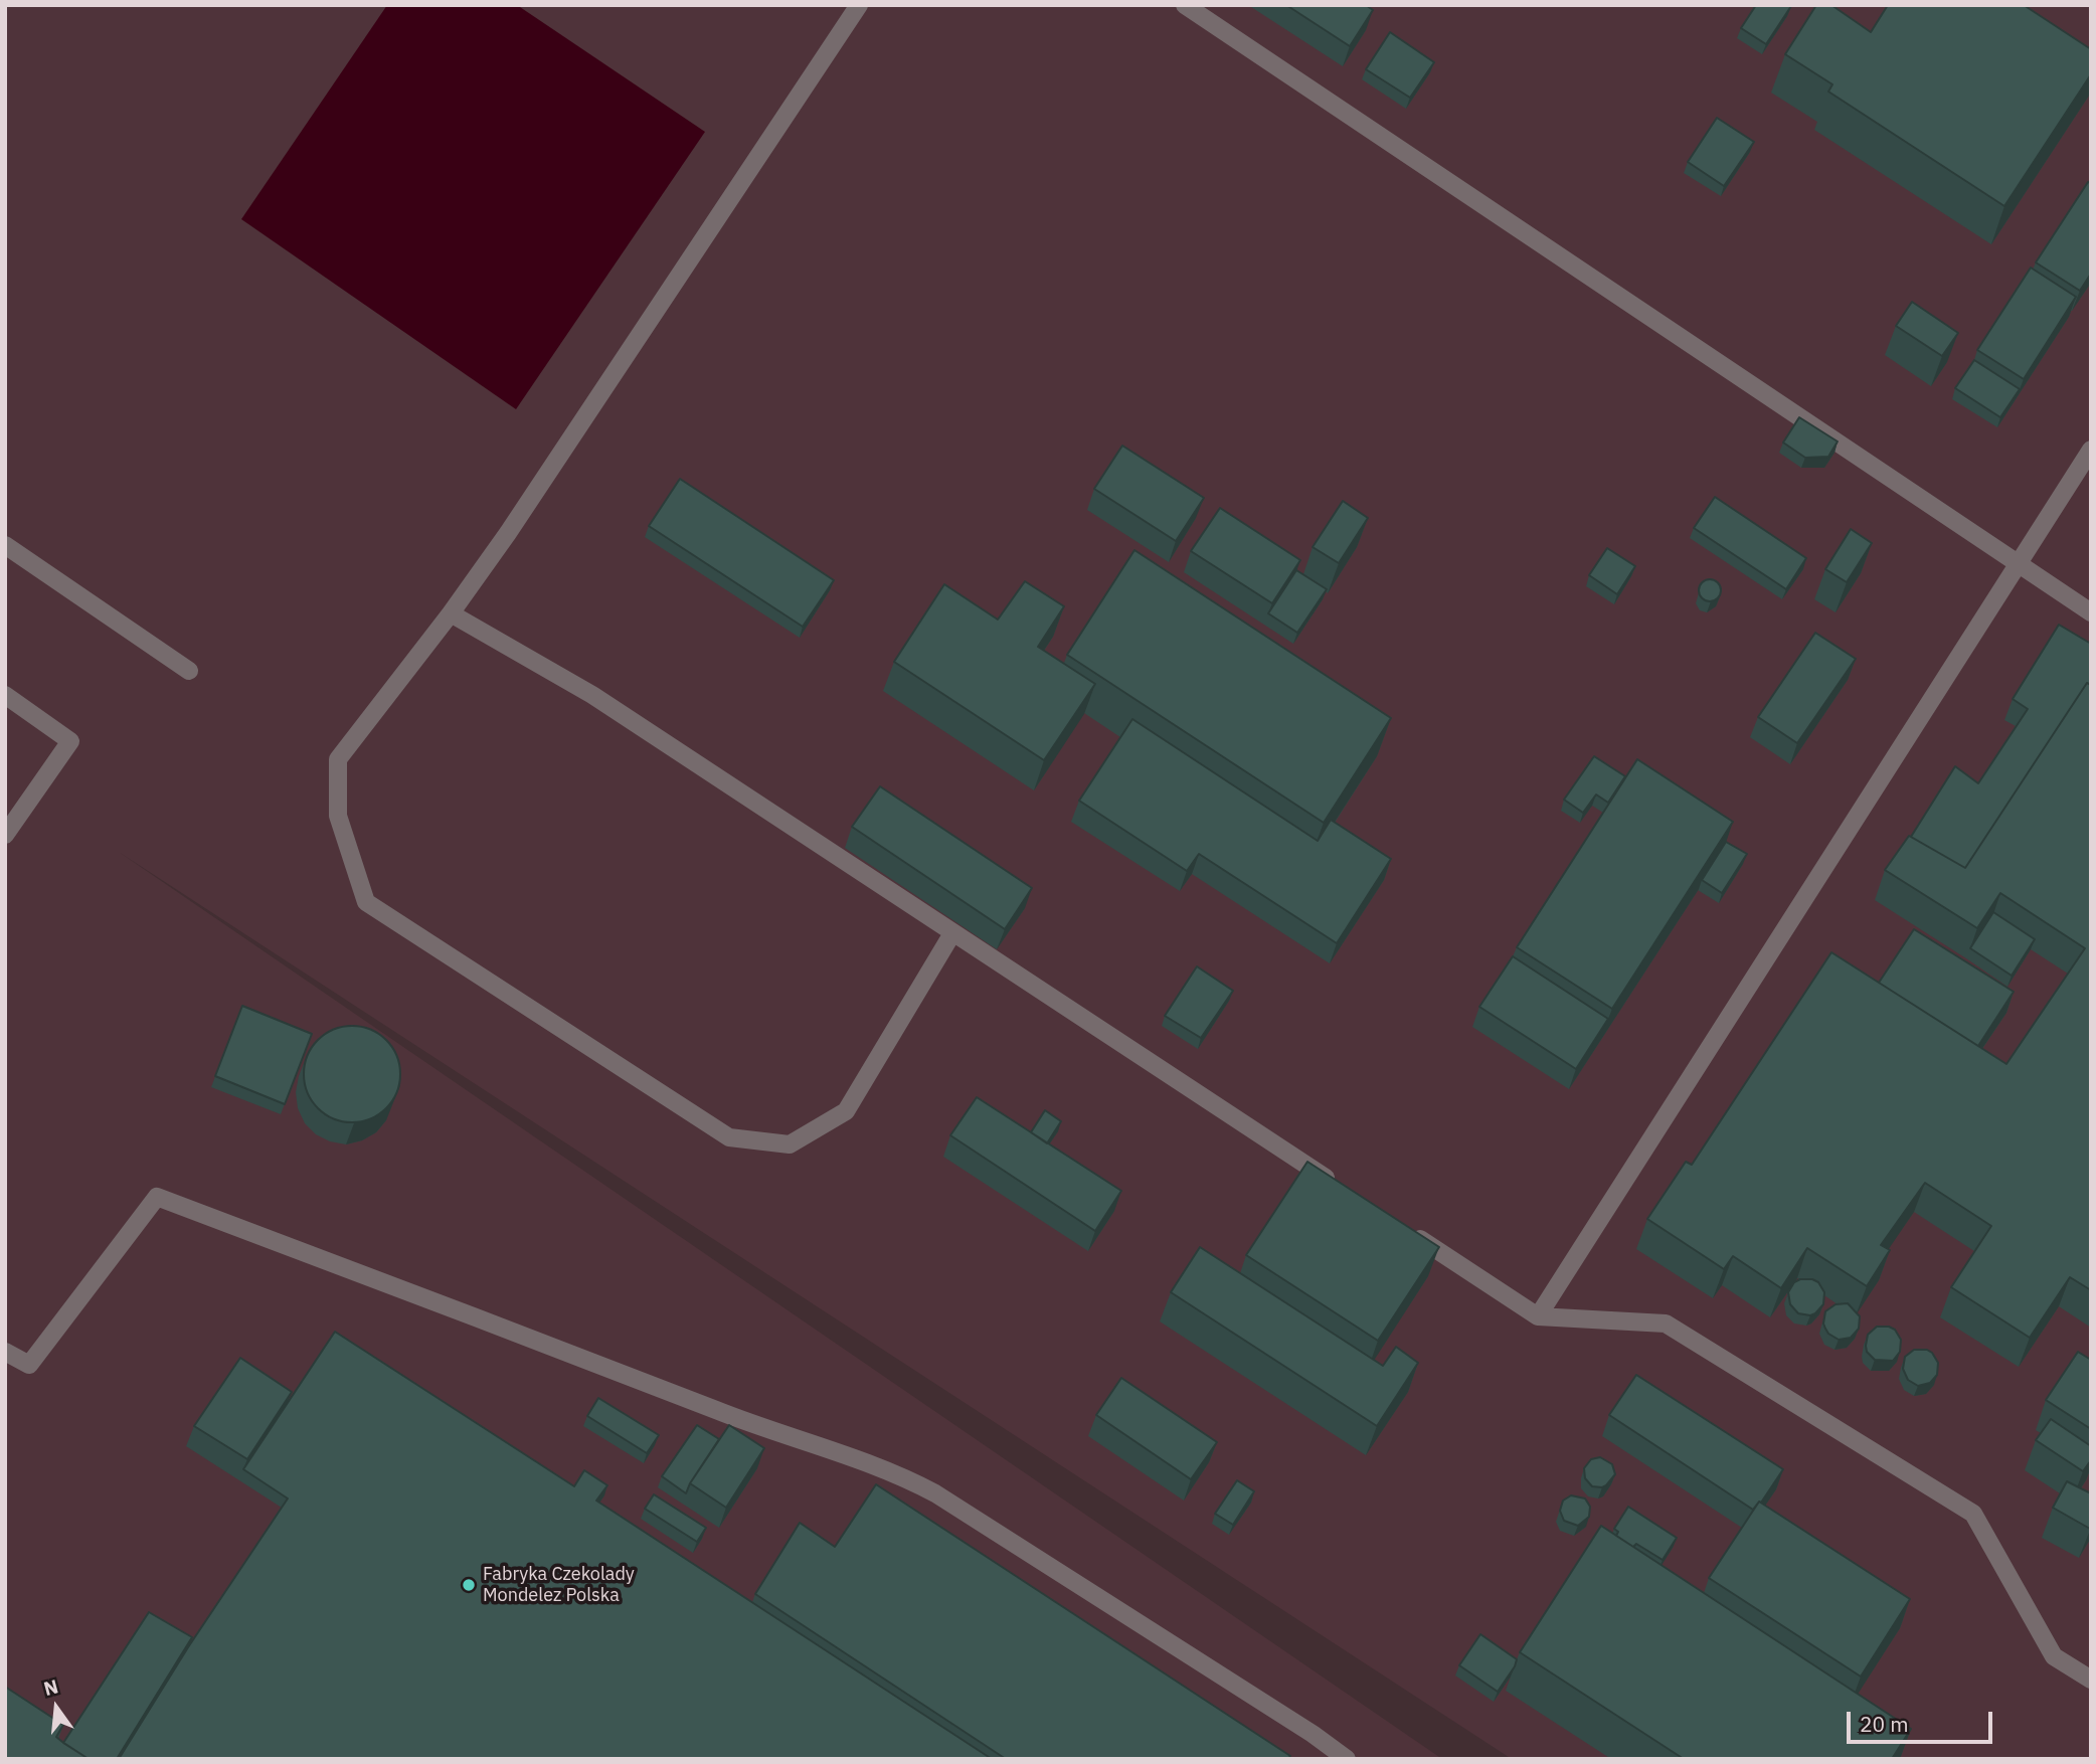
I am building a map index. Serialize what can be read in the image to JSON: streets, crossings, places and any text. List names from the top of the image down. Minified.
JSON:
{"places":["Fabryka Czekolady Mondelez Polska"],"scale_bar":"20 m","north":"top"}
